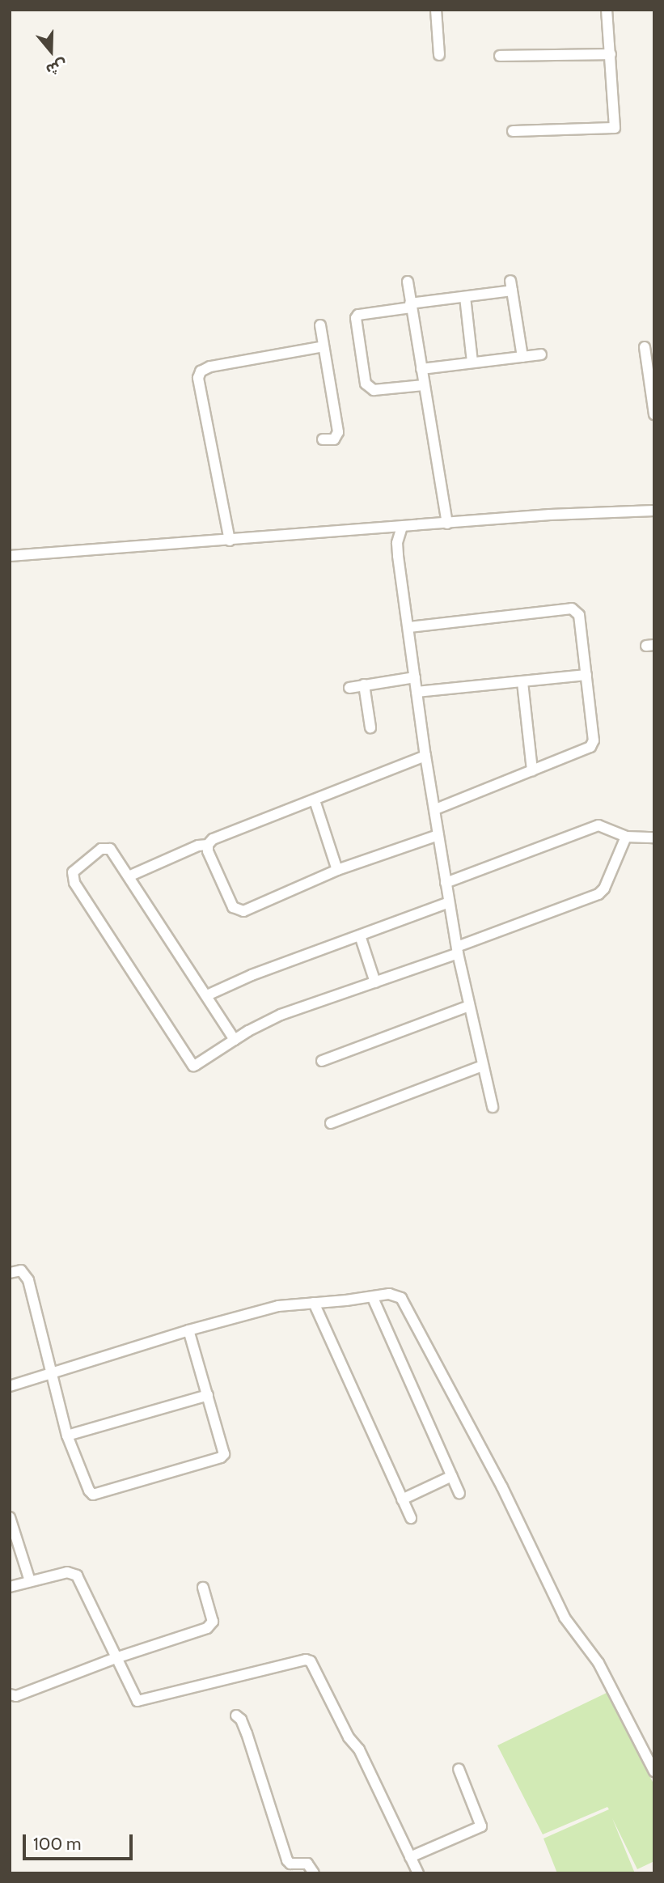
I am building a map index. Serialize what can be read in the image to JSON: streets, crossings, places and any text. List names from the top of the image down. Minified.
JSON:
{"scale_bar":"100 m","north":"bottom"}
